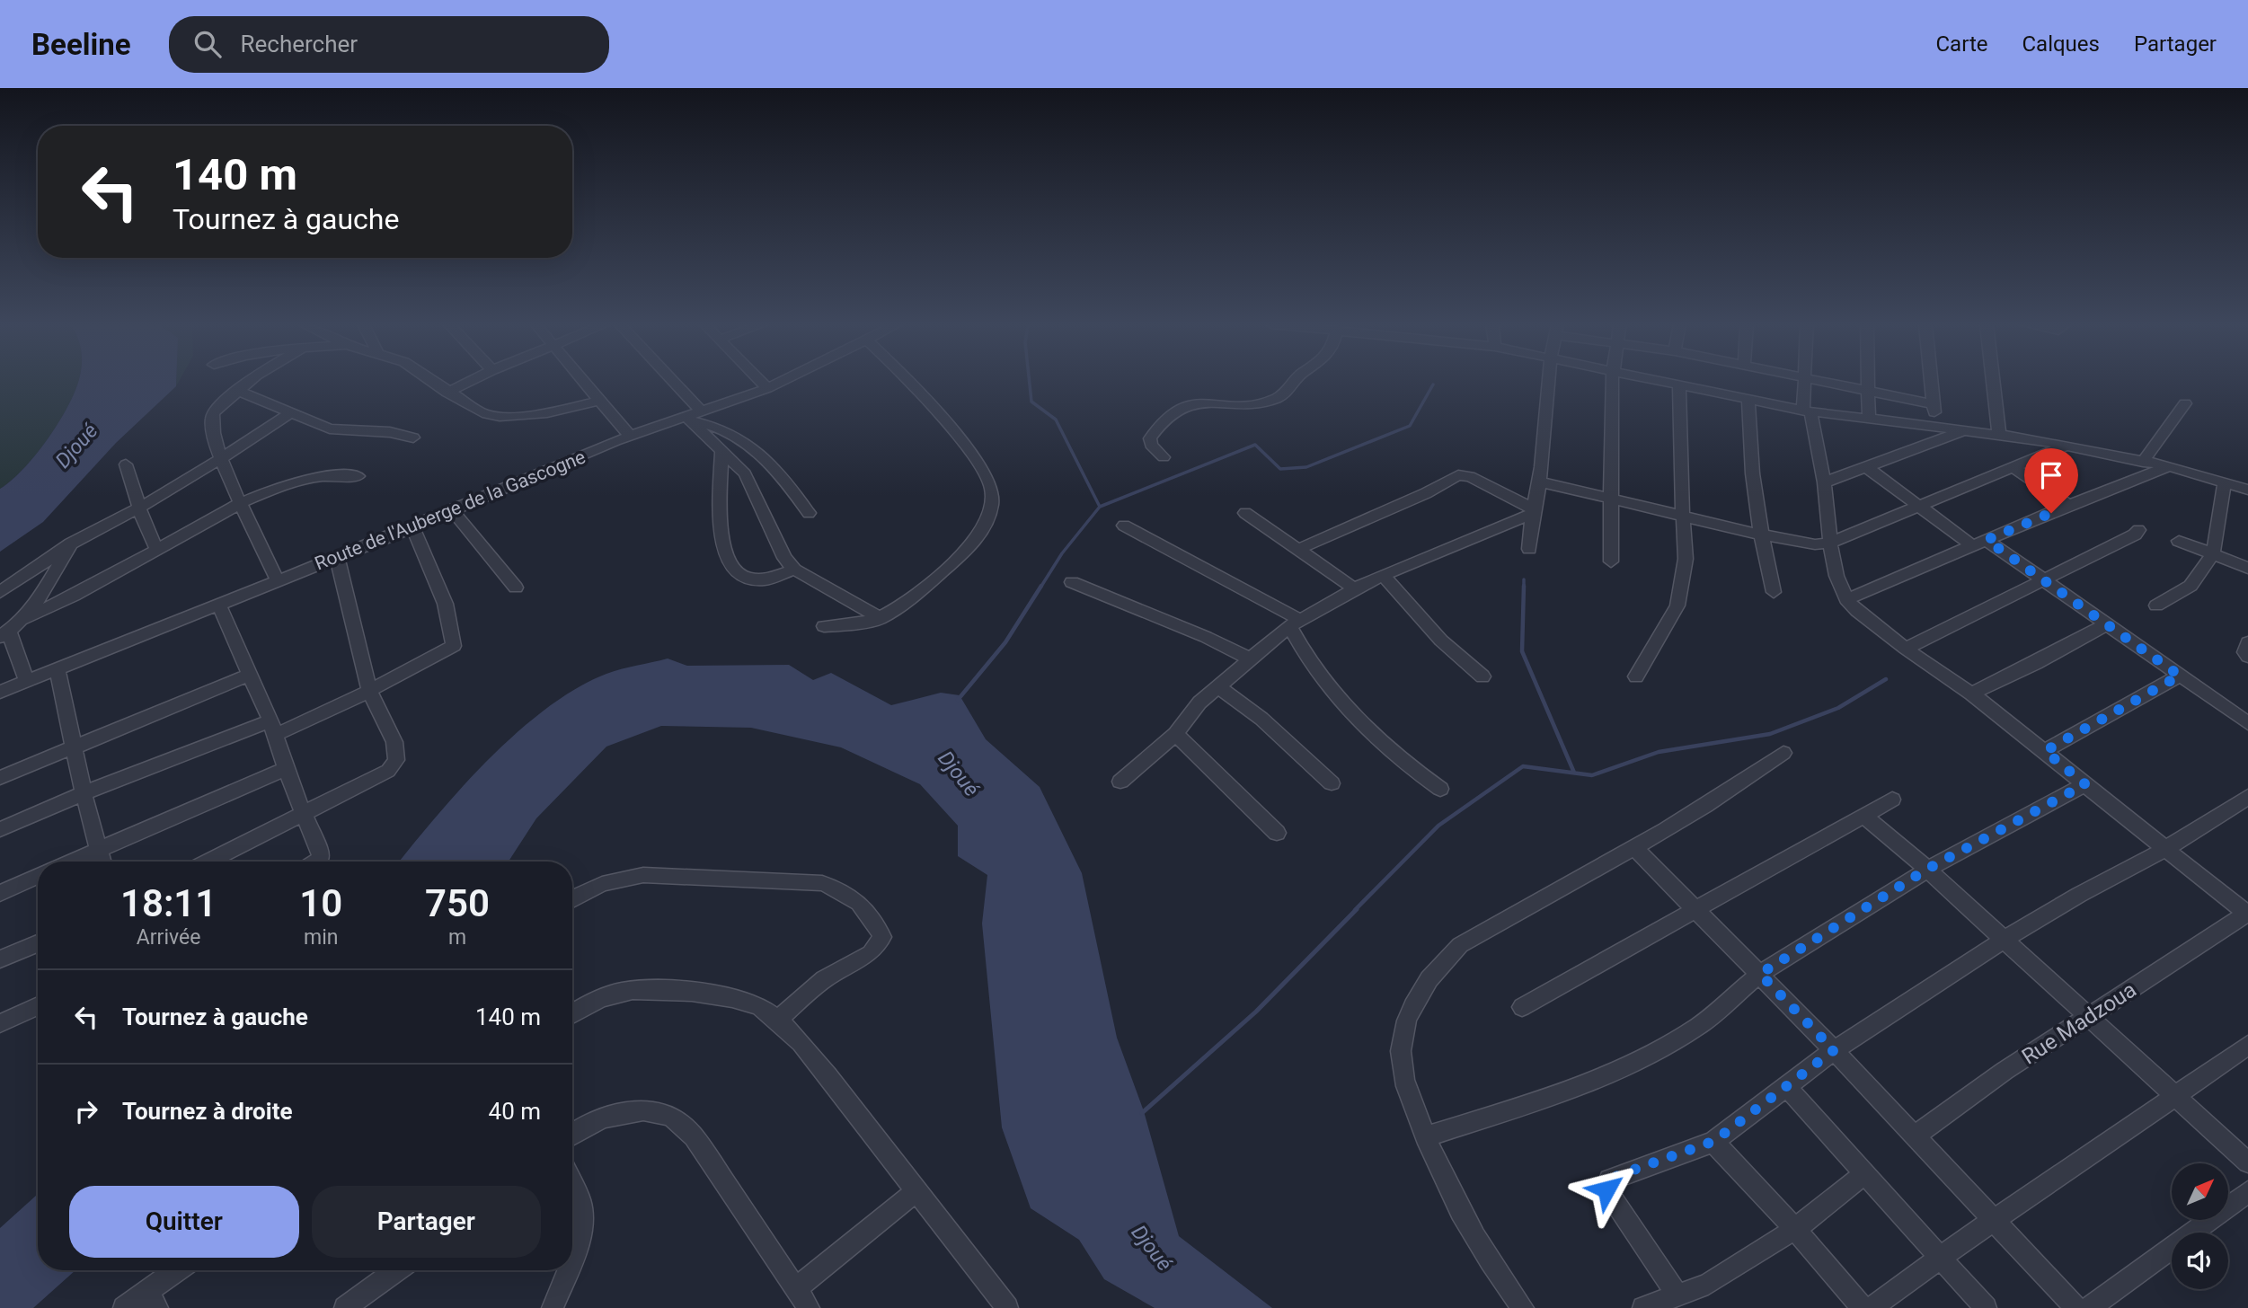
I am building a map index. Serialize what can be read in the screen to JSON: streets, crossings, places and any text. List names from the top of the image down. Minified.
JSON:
{"streets":{"street":["Route de l'Auberge de la Gascogne","Rue Madzoua"]},"water":["Djoué"],"north":"top right","page":{"header":"Beeline","search":"Rechercher","nav":["Carte","Calques","Partager"],"turn":["140 m","Tournez à gauche"],"eta":["18:11","Arrivée","10","min","750","m"],"list":[{"name":"Tournez à gauche","value":"140 m"},{"name":"Tournez à droite","value":"40 m"}],"buttons":["Quitter","Partager"]}}
